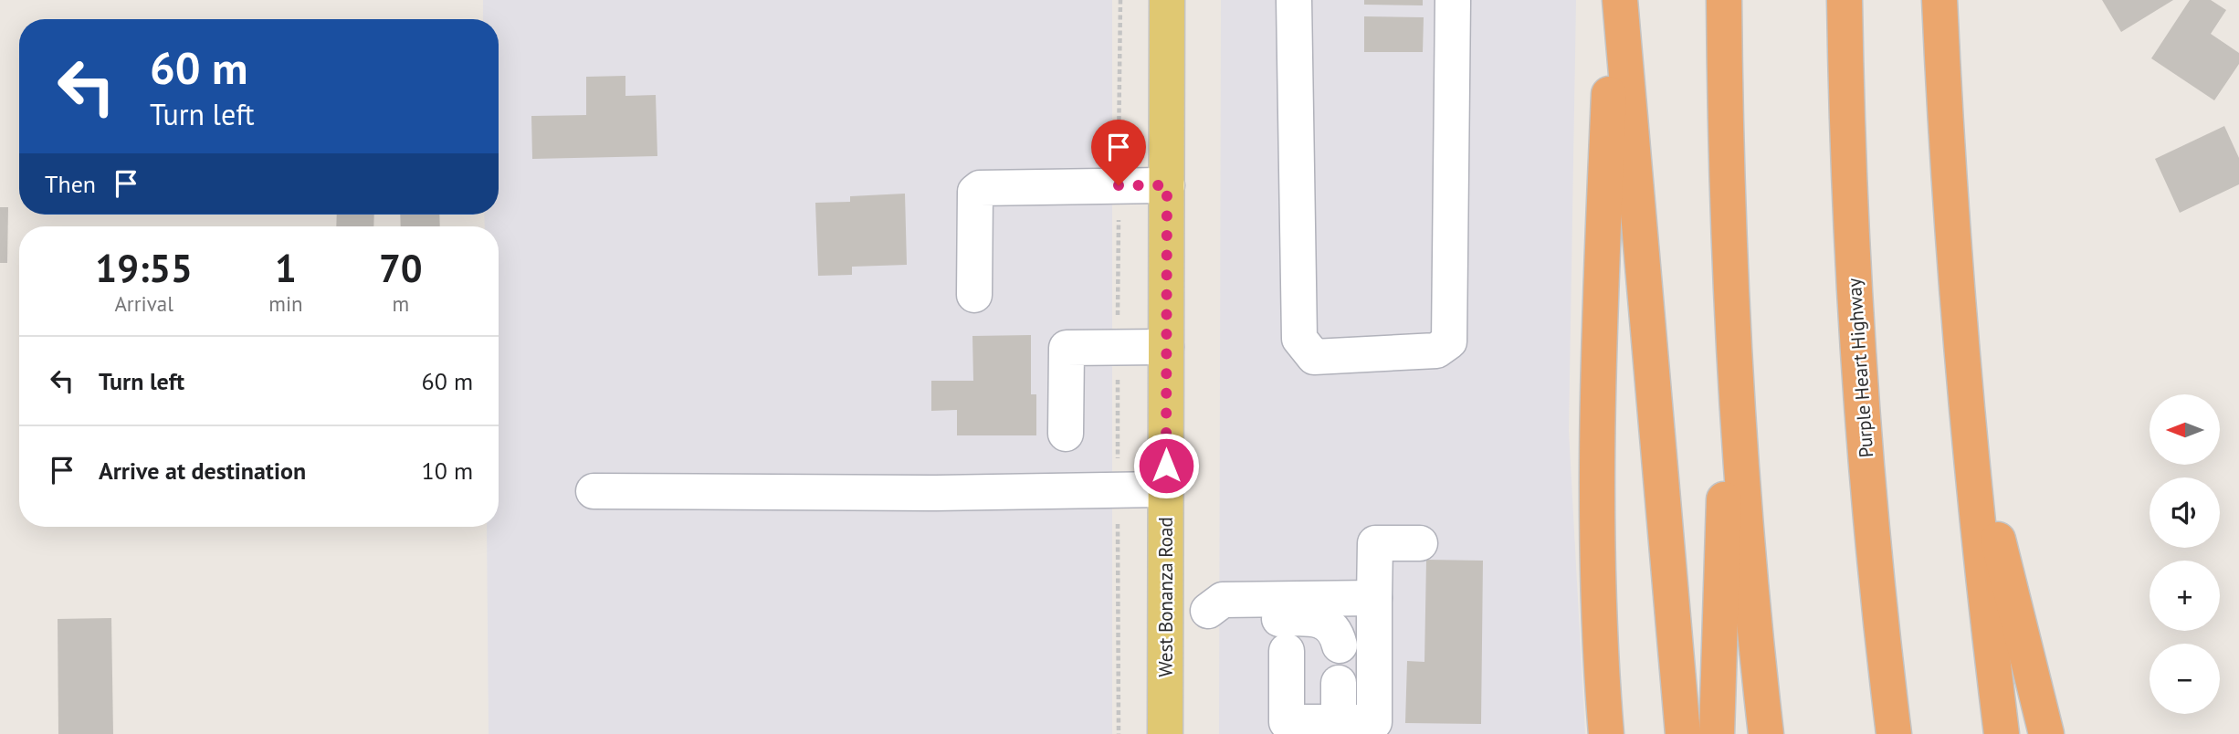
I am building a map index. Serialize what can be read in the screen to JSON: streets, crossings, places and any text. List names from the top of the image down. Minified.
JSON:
{"streets":{"highway":["Purple Heart Highway"],"main road":["West Bonanza Road"]},"north":"left","page":{"turn":["60 m","Turn left"],"then":"Then","eta":["19:55","Arrival","1","min","70","m"],"list":[{"name":"Turn left","value":"60 m"},{"name":"Arrive at destination","value":"10 m"}],"map_buttons":["+","−"]}}
